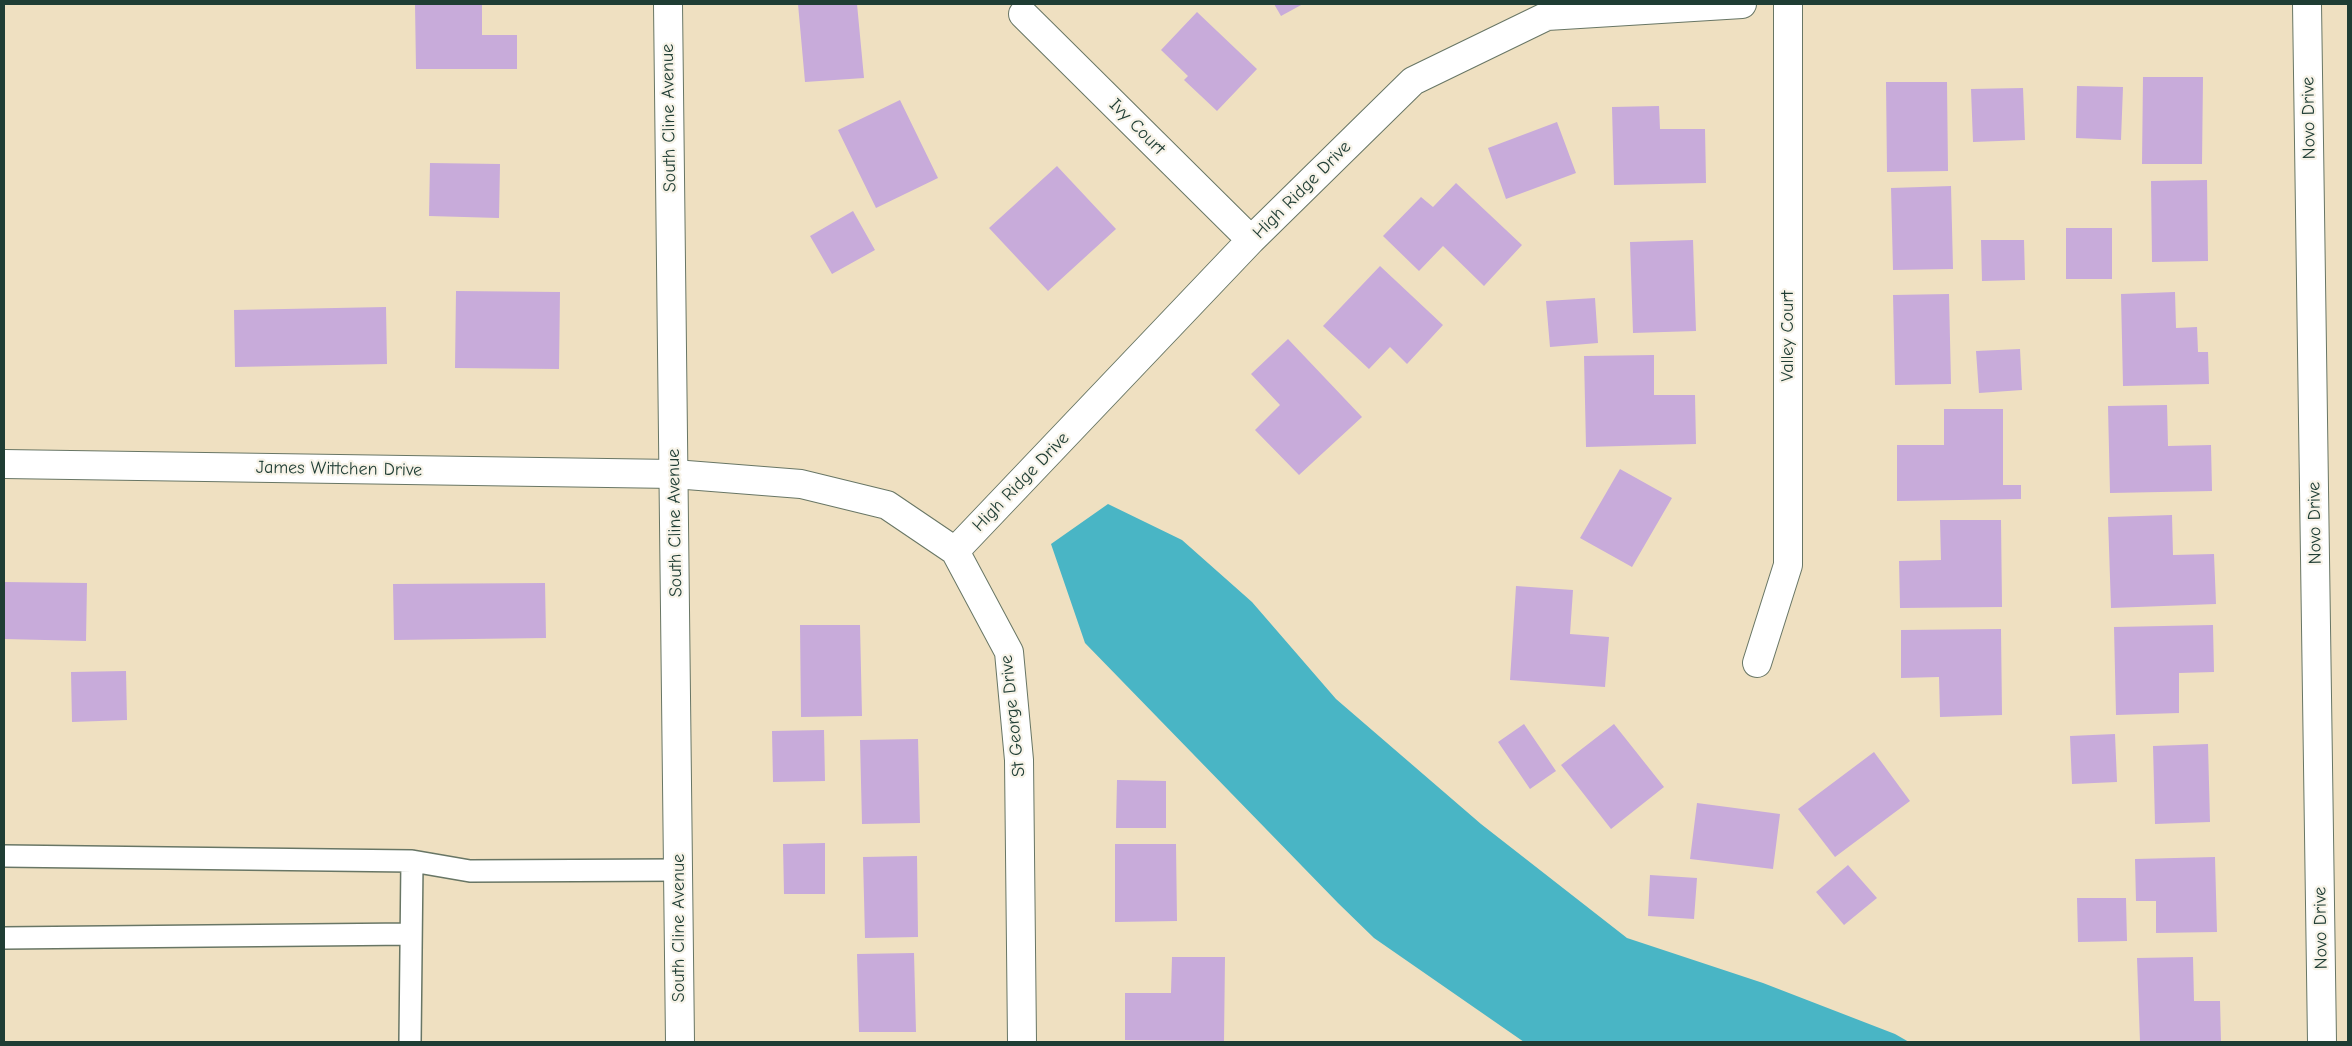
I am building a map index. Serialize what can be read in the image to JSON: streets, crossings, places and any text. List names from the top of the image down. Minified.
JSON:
{"streets":{"street":["South Cline Avenue","Novo Drive","Ivy Court","High Ridge Drive","Valley Court","James Wittchen Drive","St George Drive"]},"crossings":[["South Cline Avenue","James Wittchen Drive"],["South Cline Avenue","St George Drive"],["Ivy Court","High Ridge Drive"],["High Ridge Drive","St George Drive"],["James Wittchen Drive","St George Drive"]]}
